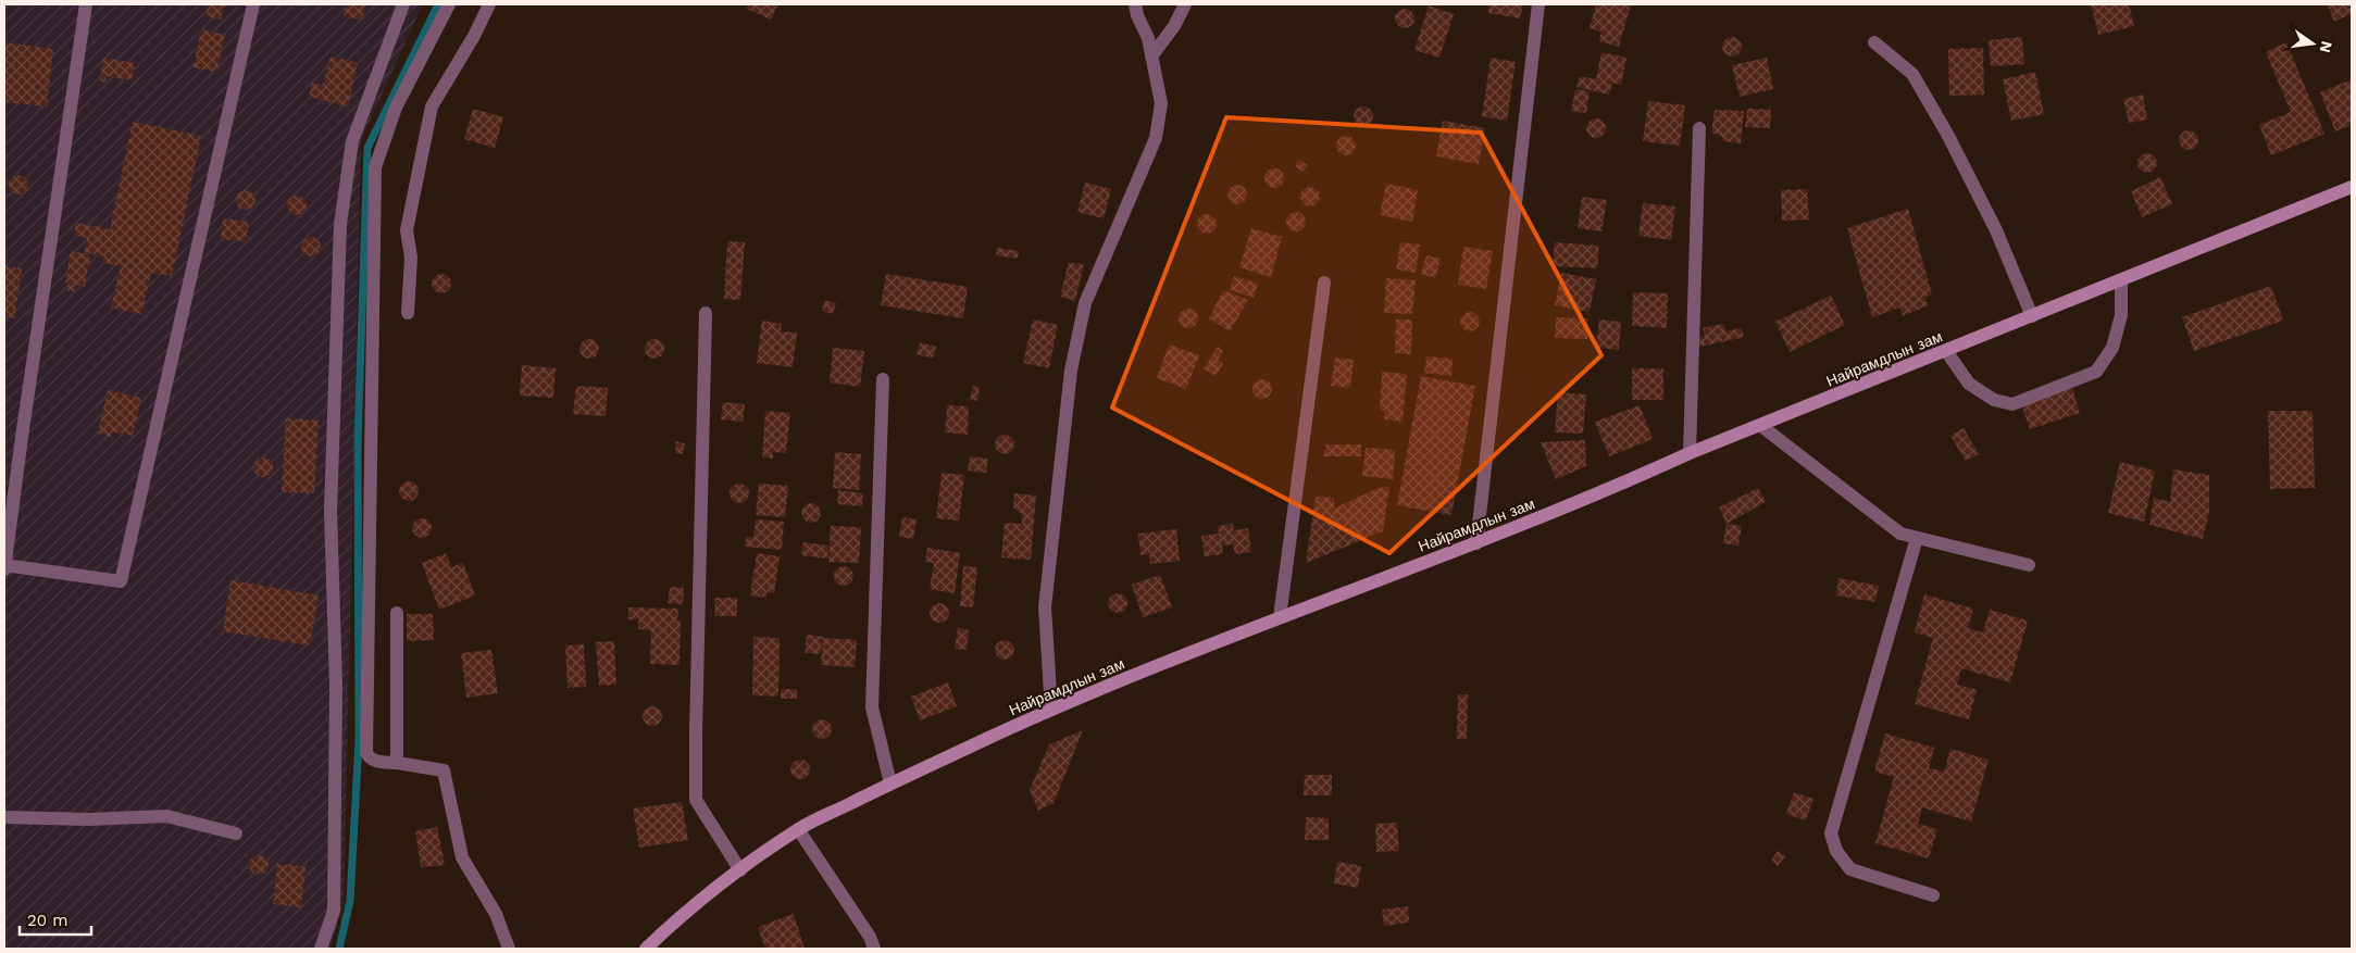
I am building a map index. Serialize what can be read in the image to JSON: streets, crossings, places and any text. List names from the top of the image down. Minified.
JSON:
{"streets":{"main road":["Найрамдлын зам"]},"scale_bar":"20 m","north":"right"}
